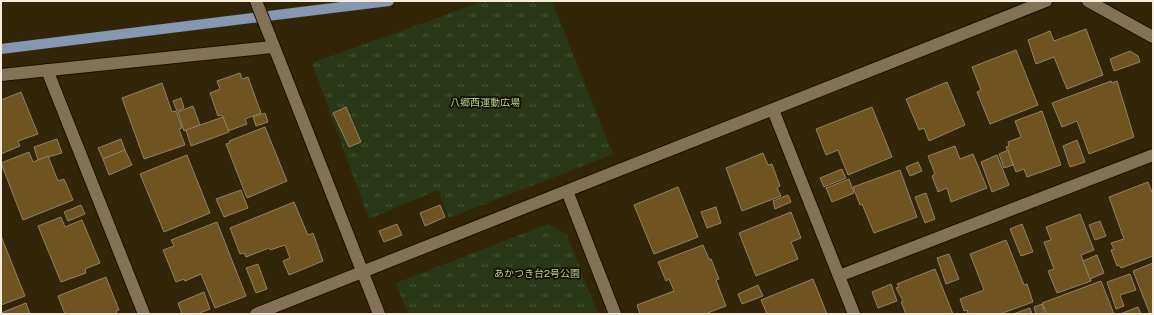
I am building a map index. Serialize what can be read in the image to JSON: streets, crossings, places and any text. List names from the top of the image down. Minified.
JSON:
{"parks":["八郷西運動広場","あかつき台2号公園"]}
